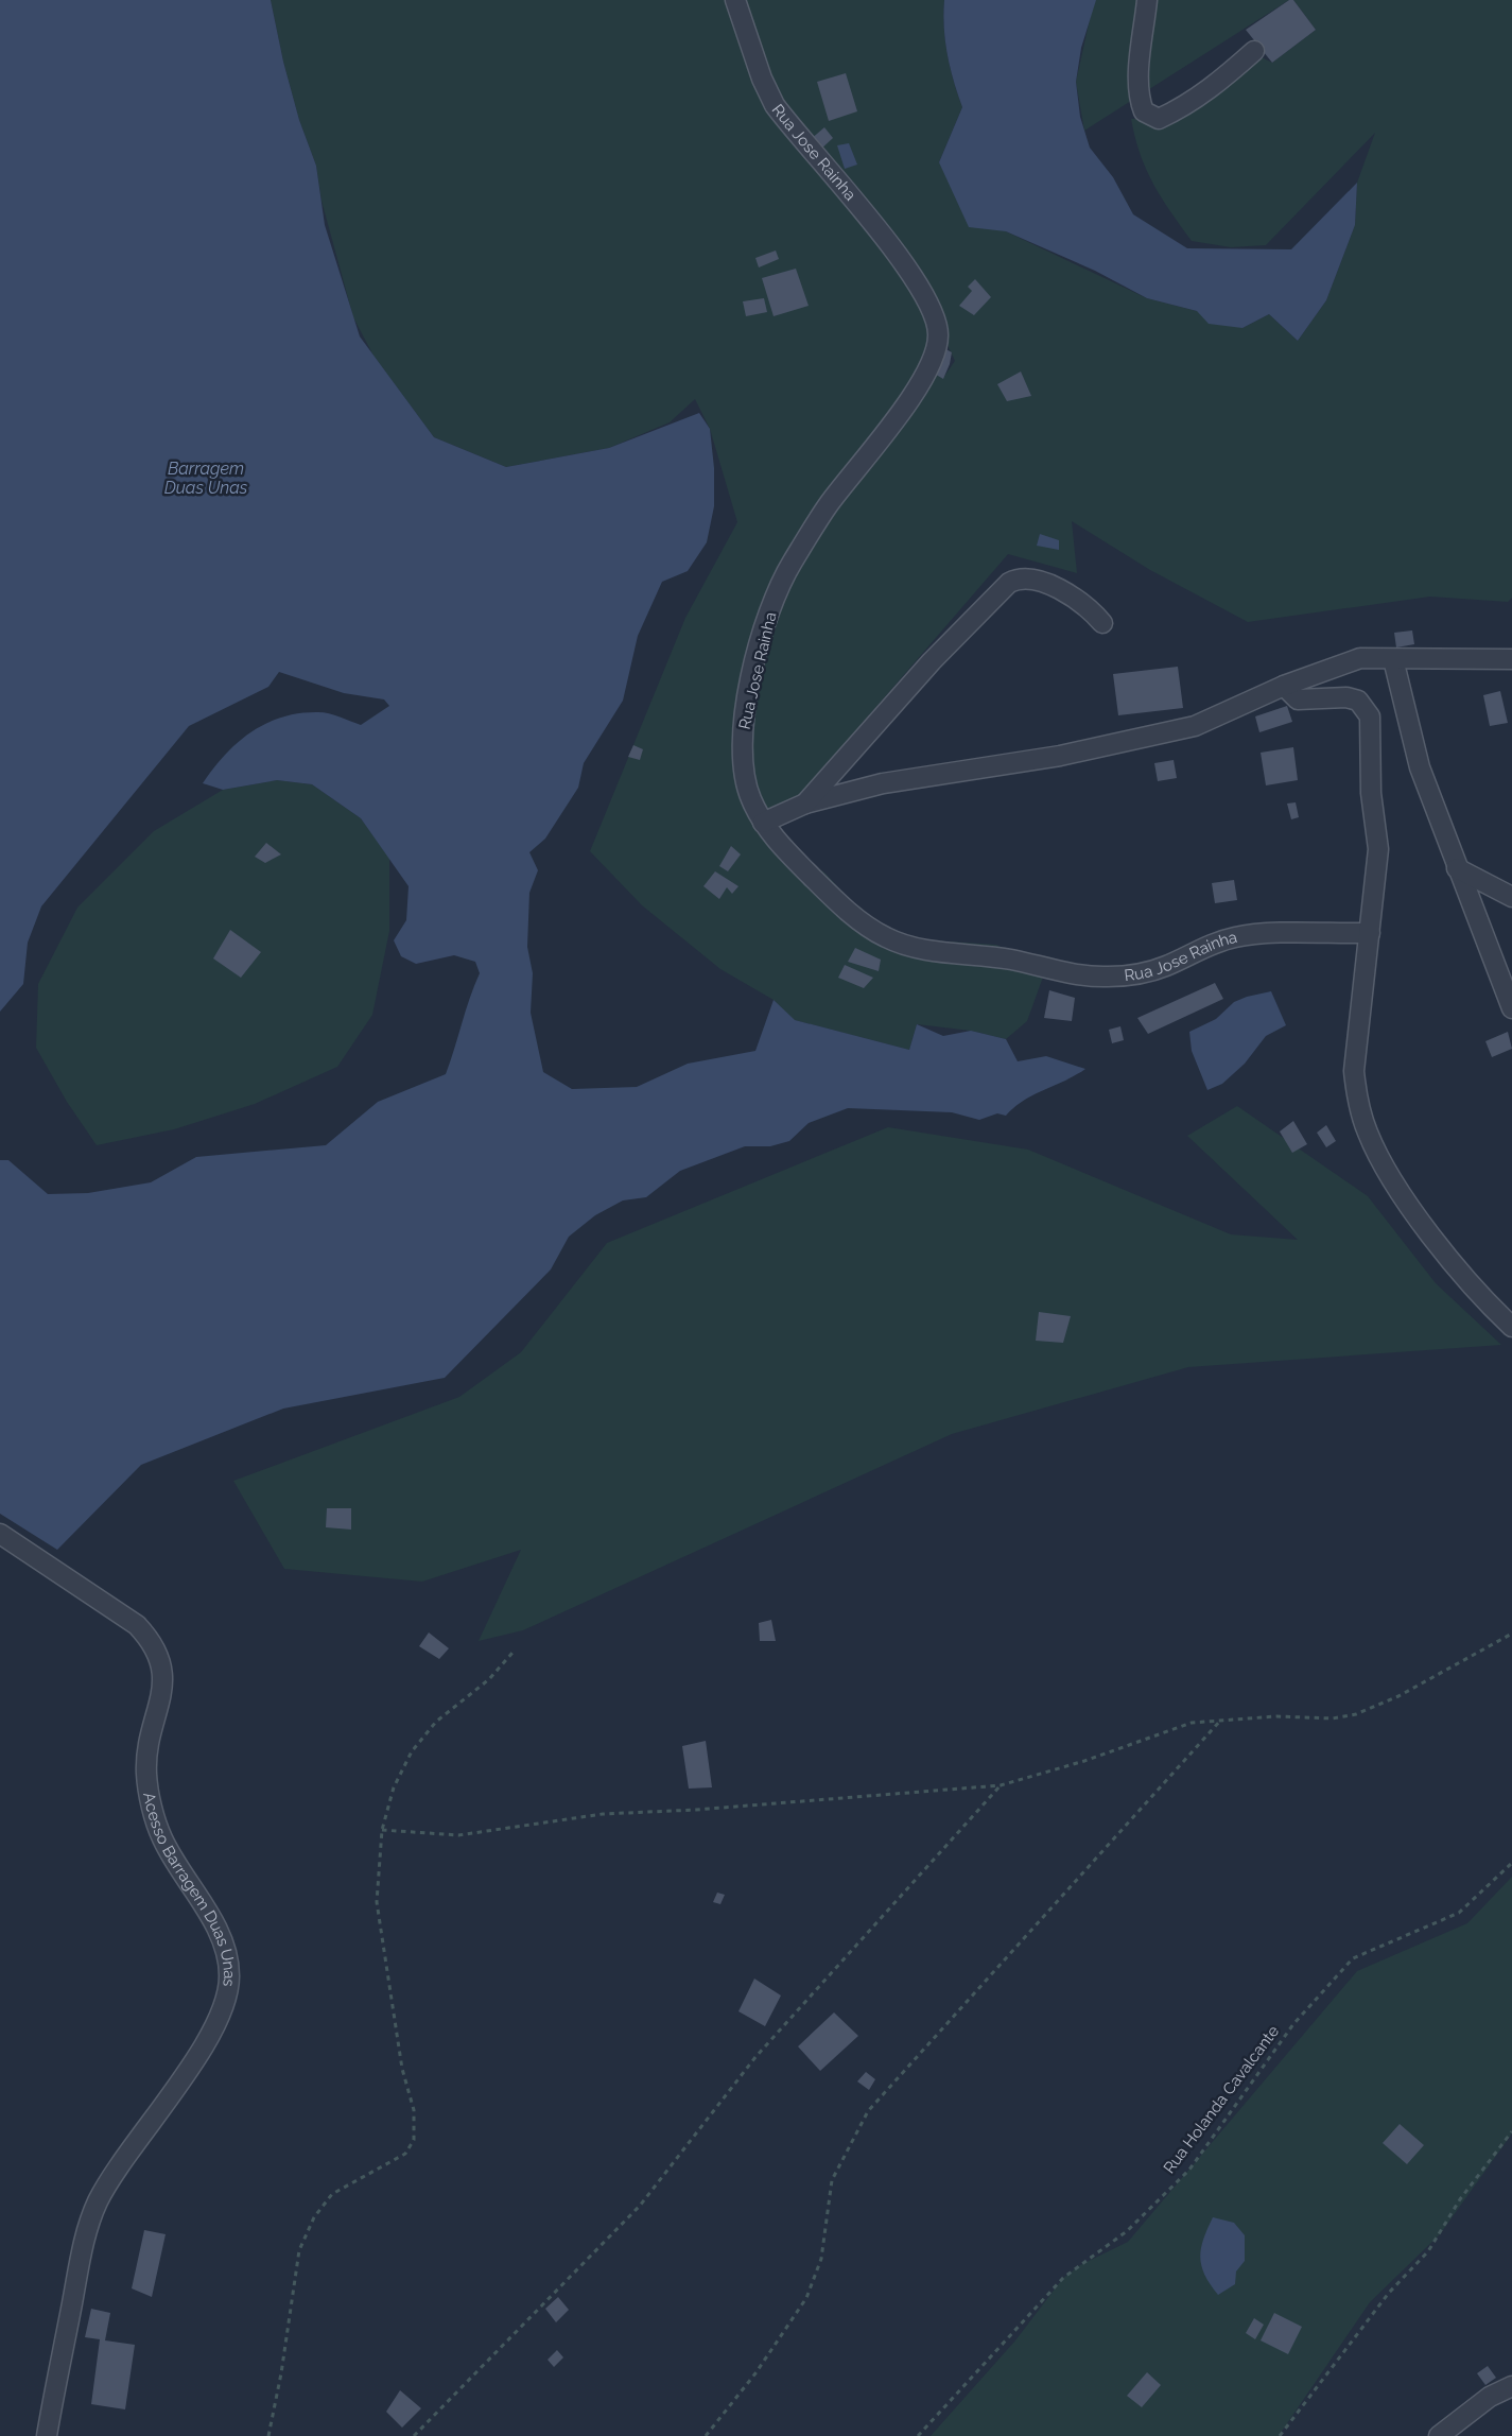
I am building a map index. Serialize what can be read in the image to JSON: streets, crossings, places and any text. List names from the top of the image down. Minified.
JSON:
{"streets":{"street":["Rua Jose Rainha","Acesso Barragem Duas Unas"],"path":["Rua Holanda Cavalcante"]},"water":["Barragem Duas Unas"]}
